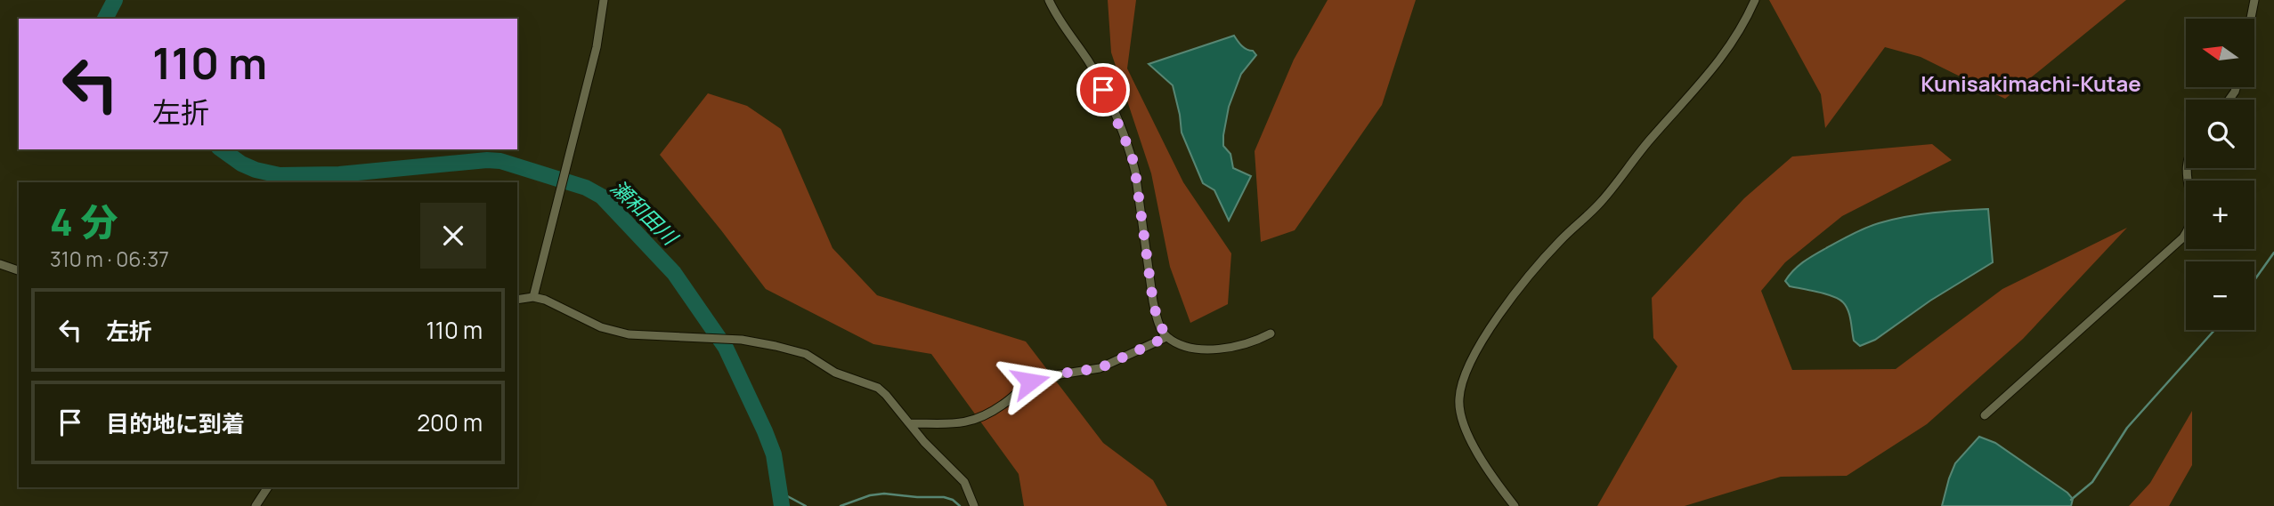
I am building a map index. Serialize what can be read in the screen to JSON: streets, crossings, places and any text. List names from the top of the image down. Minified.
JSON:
{"districts":["Kunisakimachi-Kutae"],"water":["瀬和田川"],"north":"left","page":{"map_buttons":["+","−"],"turn":["110 m","左折"],"heading":["4 分","310 m · 06:37"],"list":[{"name":"左折","value":"110 m"},{"name":"目的地に到着","value":"200 m"}]}}
